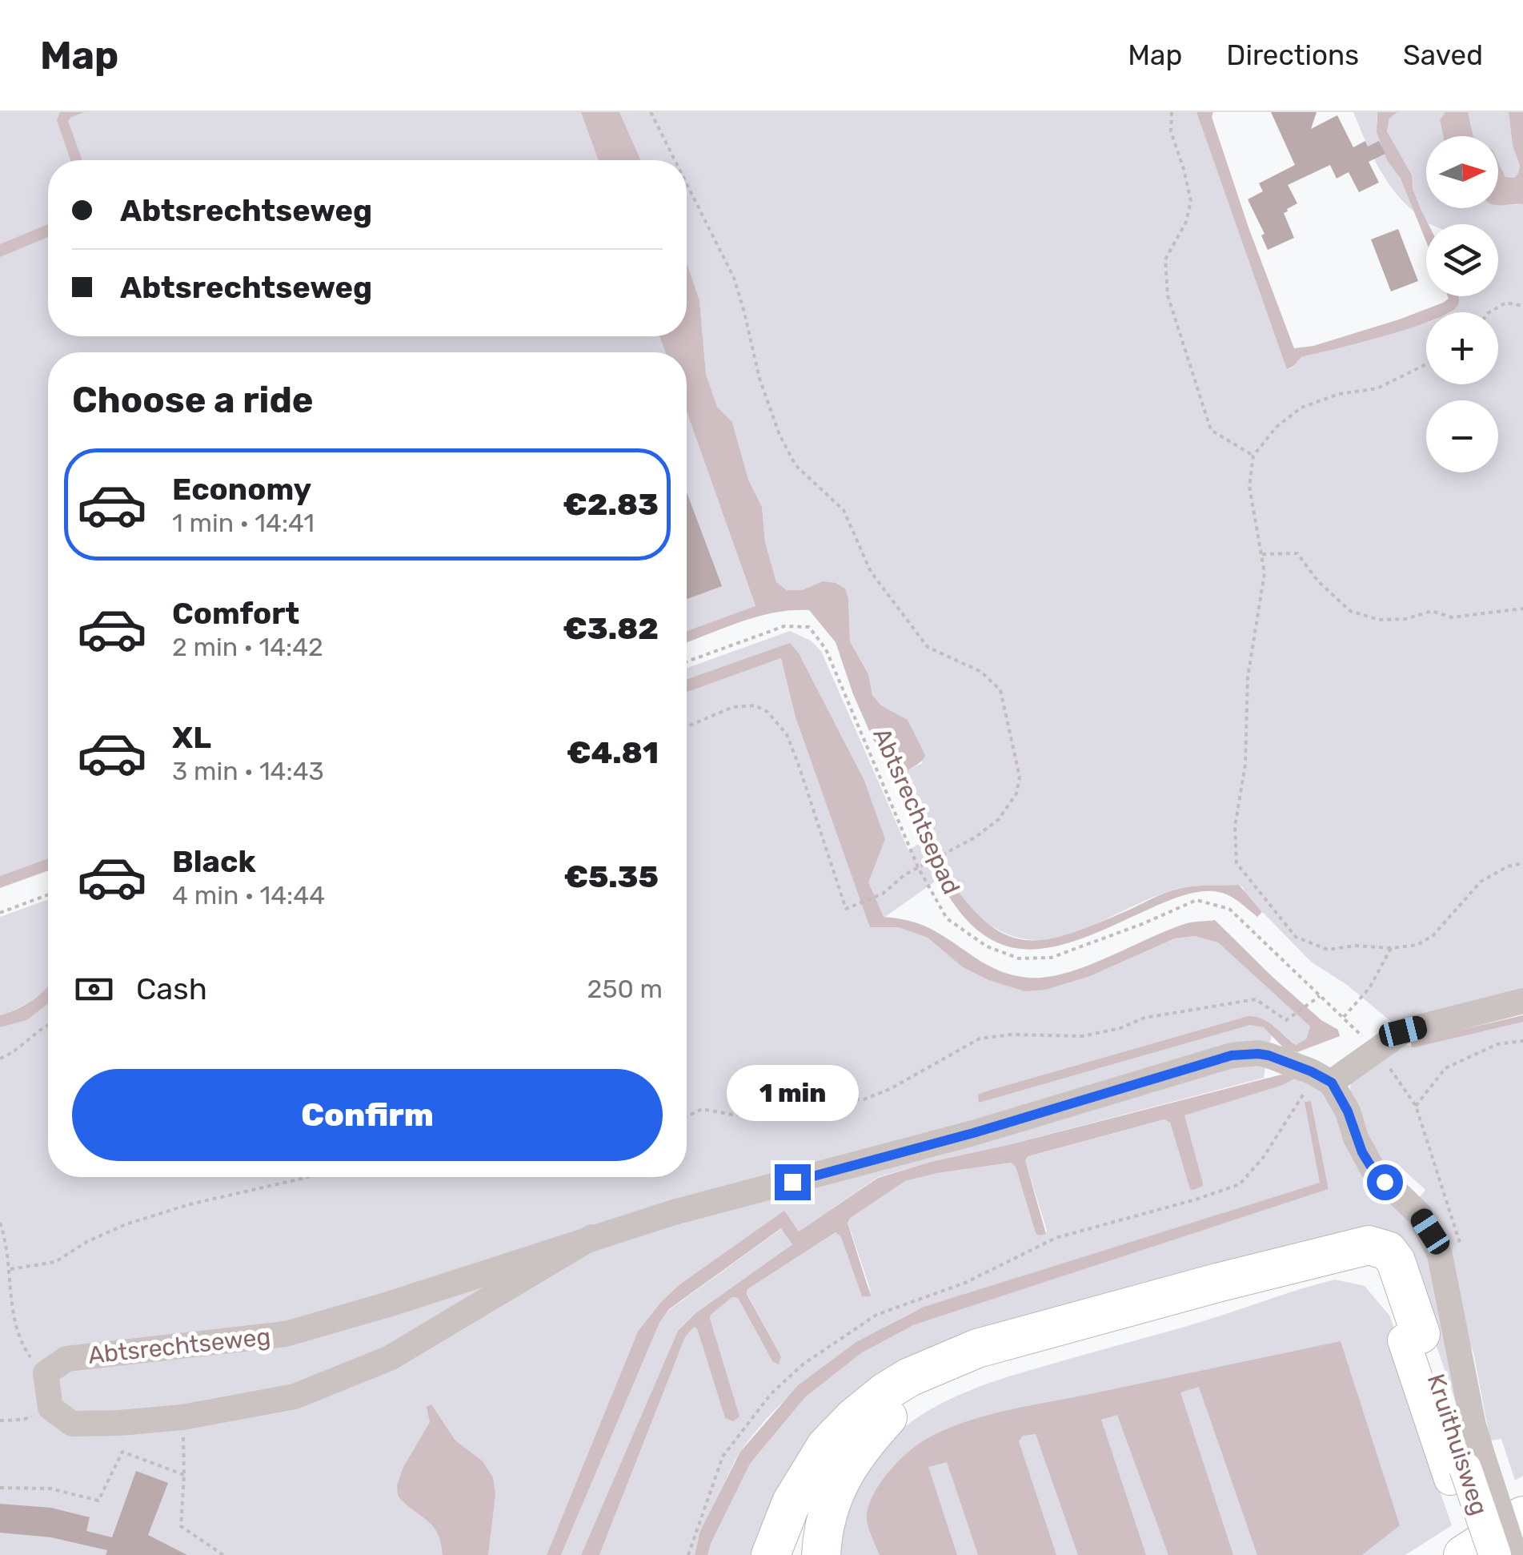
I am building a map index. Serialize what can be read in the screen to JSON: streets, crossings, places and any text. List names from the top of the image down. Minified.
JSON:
{"streets":{"main road":["Kruithuisweg"],"street":["Abtsrechtseweg"],"path":["Abtsrechtsepad"]},"north":"right","page":{"header":"Map","nav":["Map","Directions","Saved"],"map_buttons":["+","−"],"banner":["Abtsrechtseweg","Abtsrechtseweg"],"heading":"Choose a ride","list":[{"name":"Economy","note":"1 min · 14:41","value":"€2.83"},{"name":"Comfort","note":"2 min · 14:42","value":"€3.82"},{"name":"XL","note":"3 min · 14:43","value":"€4.81"},{"name":"Black","note":"4 min · 14:44","value":"€5.35"}],"pay":["Cash","250 m"],"buttons":"Confirm","bubble":"1 min"}}
